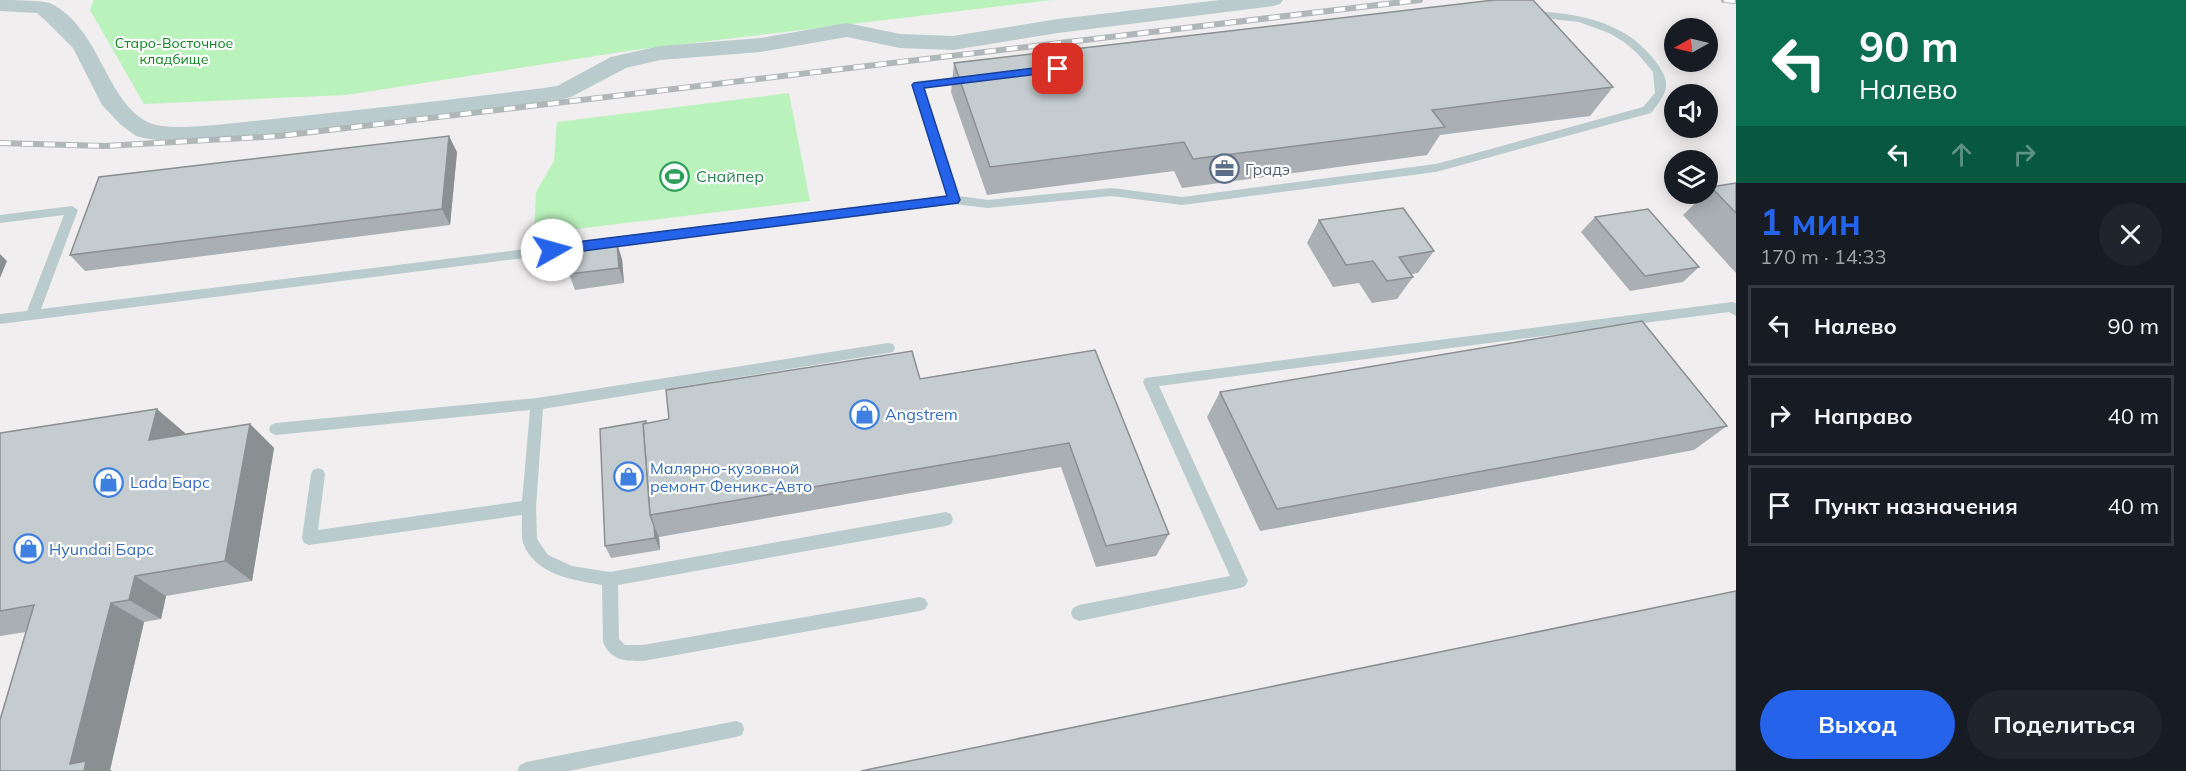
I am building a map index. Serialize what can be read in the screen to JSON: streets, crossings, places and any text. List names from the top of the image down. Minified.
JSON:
{"parks":["Старо-Восточное кладбище"],"places":{"office":["Градэ"],"sports":["Снайпер"],"shop":["Angstrem","Малярно-кузовной ремонт Феникс-Авто","Lada Барс","Hyundai Барс"]},"north":"left","page":{"turn":["90 m","Налево"],"heading":["1 мин","170 m · 14:33"],"list":[{"name":"Налево","value":"90 m"},{"name":"Направо","value":"40 m"},{"name":"Пункт назначения","value":"40 m"}],"buttons":["Выход","Поделиться"]}}
